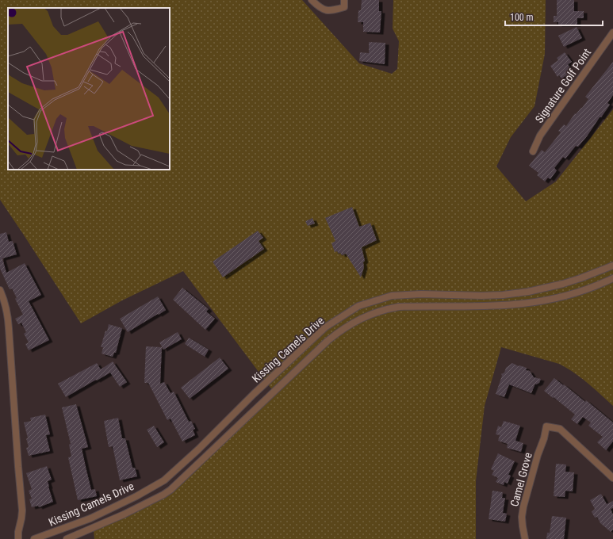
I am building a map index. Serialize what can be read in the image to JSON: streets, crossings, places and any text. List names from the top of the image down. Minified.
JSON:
{"streets":{"street":["Signature Golf Point","Kissing Camels Drive","Camel Grove"]},"scale_bar":"100 m"}
